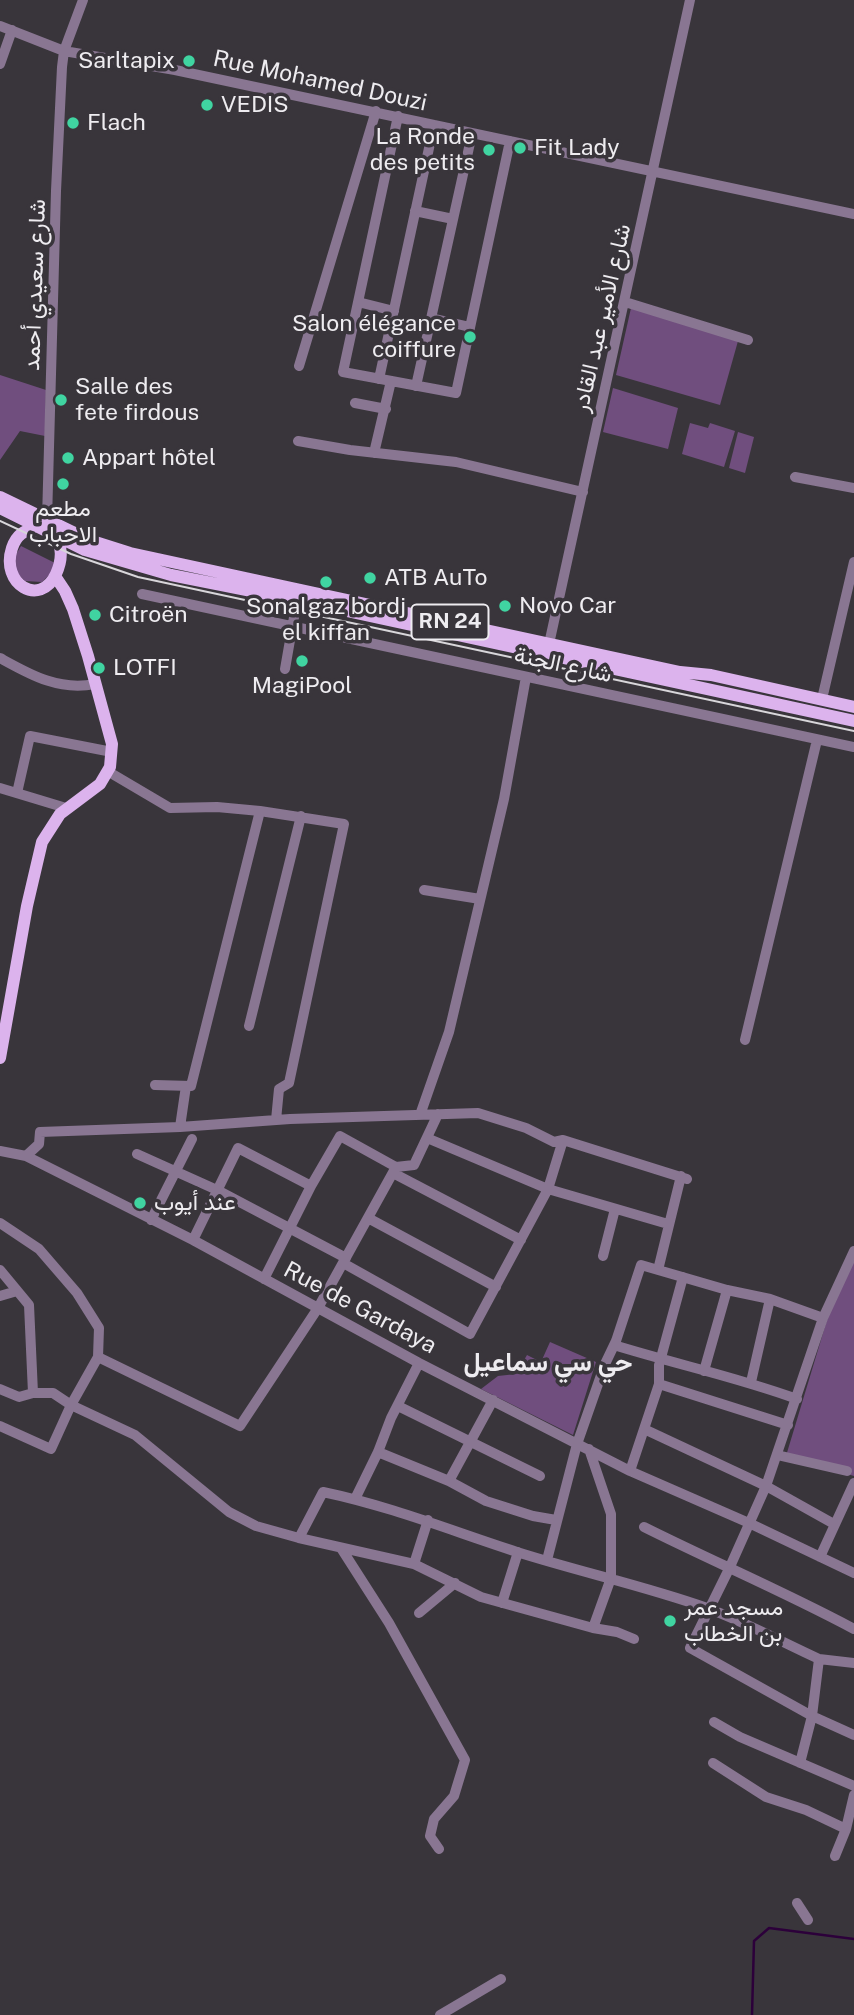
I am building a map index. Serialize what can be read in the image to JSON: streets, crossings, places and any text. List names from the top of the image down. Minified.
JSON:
{"streets":{"main road":["RN 24"],"street":["Rue Mohamed Douzi","شارع سعيدي أحمد","شارع الأمير عبد القادر","شارع الجنة","Rue de Gardaya"]},"crossings":[["Rue Mohamed Douzi","شارع سعيدي أحمد"],["Rue Mohamed Douzi","شارع الأمير عبد القادر"],["شارع سعيدي أحمد","RN 24"],["شارع الأمير عبد القادر","RN 24"]],"districts":["حي سي سماعيل"],"places":["Sarltapix","VEDIS","Flach","Fit Lady","La Ronde des petits","Salon élégance coiffure","Salle des fete firdous","Appart hôtel","مطعم الاحباب","ATB AuTo","Sonalgaz bordj el kiffan","Novo Car","Citroën","MagiPool","LOTFI","عند أيوب","مسجد عمر بن الخطاب"]}
